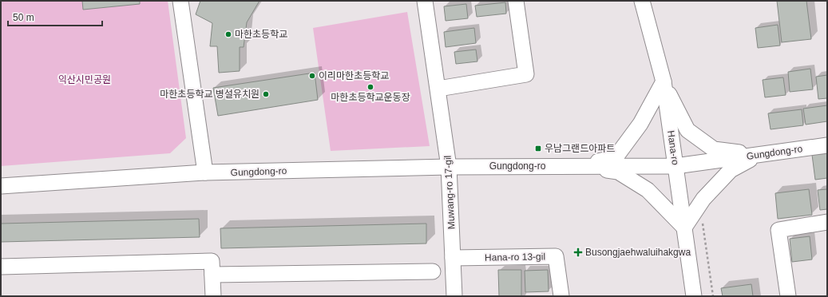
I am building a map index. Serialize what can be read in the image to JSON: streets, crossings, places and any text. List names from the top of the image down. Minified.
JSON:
{"streets":{"street":["Hana-ro","Gungdong-ro","Muwang-ro 17-gil","Hana-ro 13-gil"]},"crossings":[["Hana-ro","Gungdong-ro"],["Gungdong-ro","Muwang-ro 17-gil"],["Muwang-ro 17-gil","Hana-ro 13-gil"]],"parks":["익산시민공원"],"places":{"other":["마한초등학교","이리마한초등학교","마한초등학교운동장","마한초등학교 병설유치원"],"transit":["우남그랜드아파트"],"health":["Busongjaehwaluihakgwa"]},"scale_bar":"50 m"}
